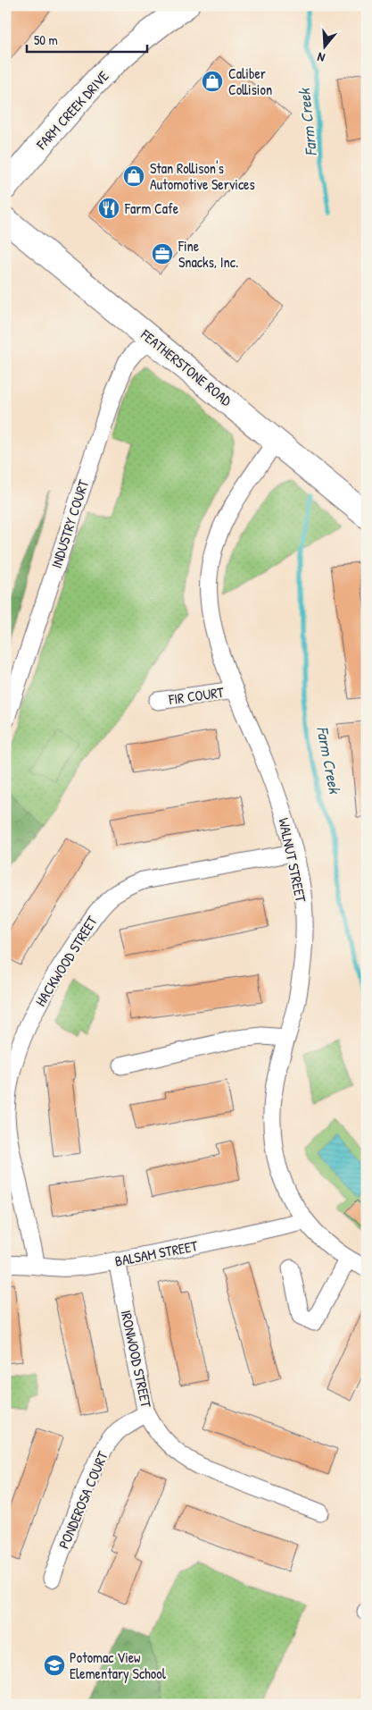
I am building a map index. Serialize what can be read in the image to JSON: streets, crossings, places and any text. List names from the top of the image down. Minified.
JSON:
{"streets":{"street":["FARM CREEK DRIVE","FEATHERSTONE ROAD","INDUSTRY COURT","FIR COURT","WALNUT STREET","HACKWOOD STREET","BALSAM STREET","IRONWOOD STREET","PONDEROSA COURT"]},"crossings":[["FEATHERSTONE ROAD","INDUSTRY COURT"],["FEATHERSTONE ROAD","WALNUT STREET"],["FIR COURT","WALNUT STREET"],["WALNUT STREET","HACKWOOD STREET"],["WALNUT STREET","BALSAM STREET"],["HACKWOOD STREET","BALSAM STREET"],["BALSAM STREET","IRONWOOD STREET"],["IRONWOOD STREET","PONDEROSA COURT"]],"water":["Farm Creek"],"places":{"shop":["Caliber Collision","Stan Rollison's Automotive Services"],"restaurant":["Farm Cafe"],"office":["Fine Snacks, Inc."],"school or university":["Potomac View Elementary School"]},"scale_bar":"50 m","north":"bottom"}
